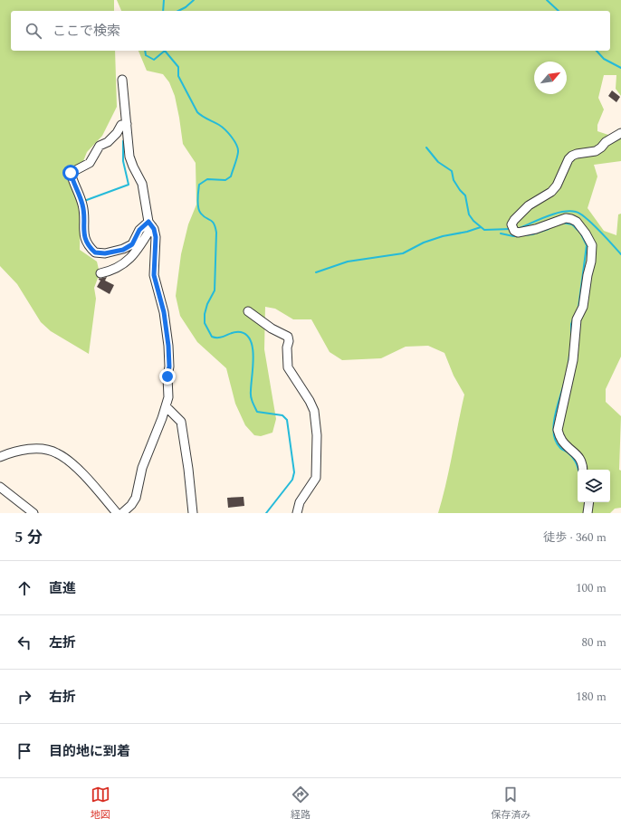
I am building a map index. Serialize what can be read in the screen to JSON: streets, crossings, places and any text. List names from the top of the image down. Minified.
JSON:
{"north":"top right","page":{"search":"ここで検索","heading":["5 分","徒歩 · 360 m"],"list":[["直進","100 m"],["左折","80 m"],["右折","180 m"],"目的地に到着"],"nav":["地図","経路","保存済み"]}}
